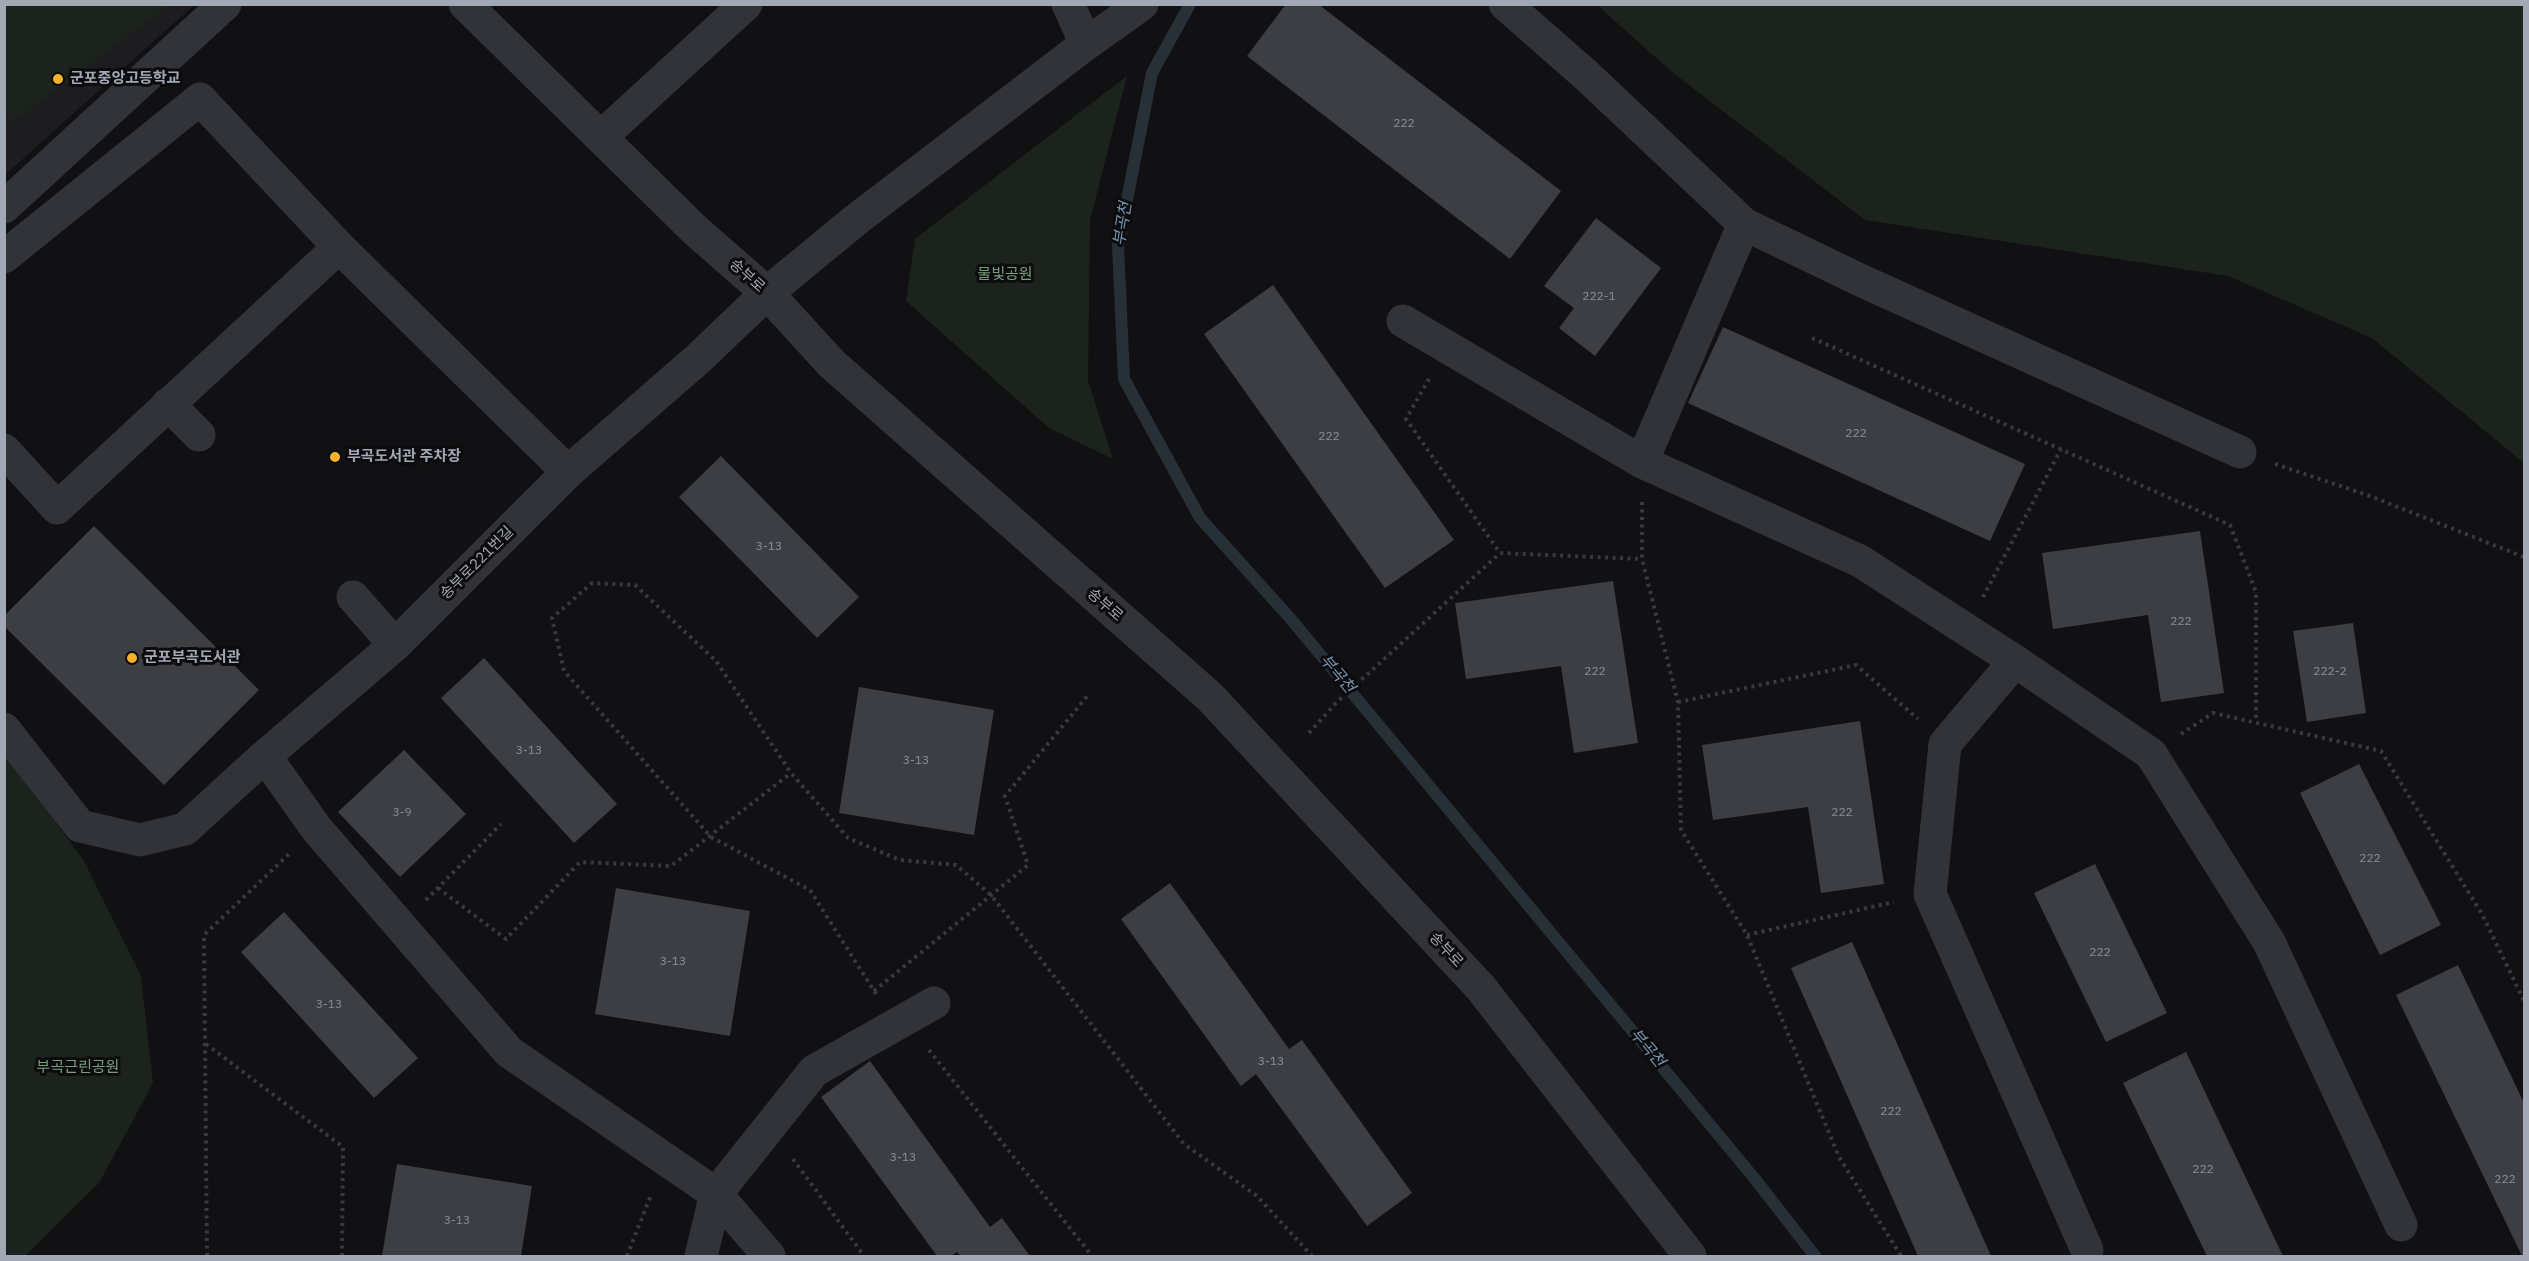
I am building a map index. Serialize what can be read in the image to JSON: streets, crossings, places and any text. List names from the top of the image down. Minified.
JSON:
{"streets":{"street":["송부로","송부로221번길"]},"crossings":[["송부로","송부로221번길"]],"water":["부곡천"],"parks":["물빛공원","부곡근린공원"],"places":["군포중앙고등학교","부곡도서관 주차장","군포부곡도서관"],"house_numbers":["222","222-1","222","222","3-13","222","222","222-2","3-13","3-13","3-9","222","222","222","3-13","3-13","3-13","222","3-13","222","222","3-13"]}
